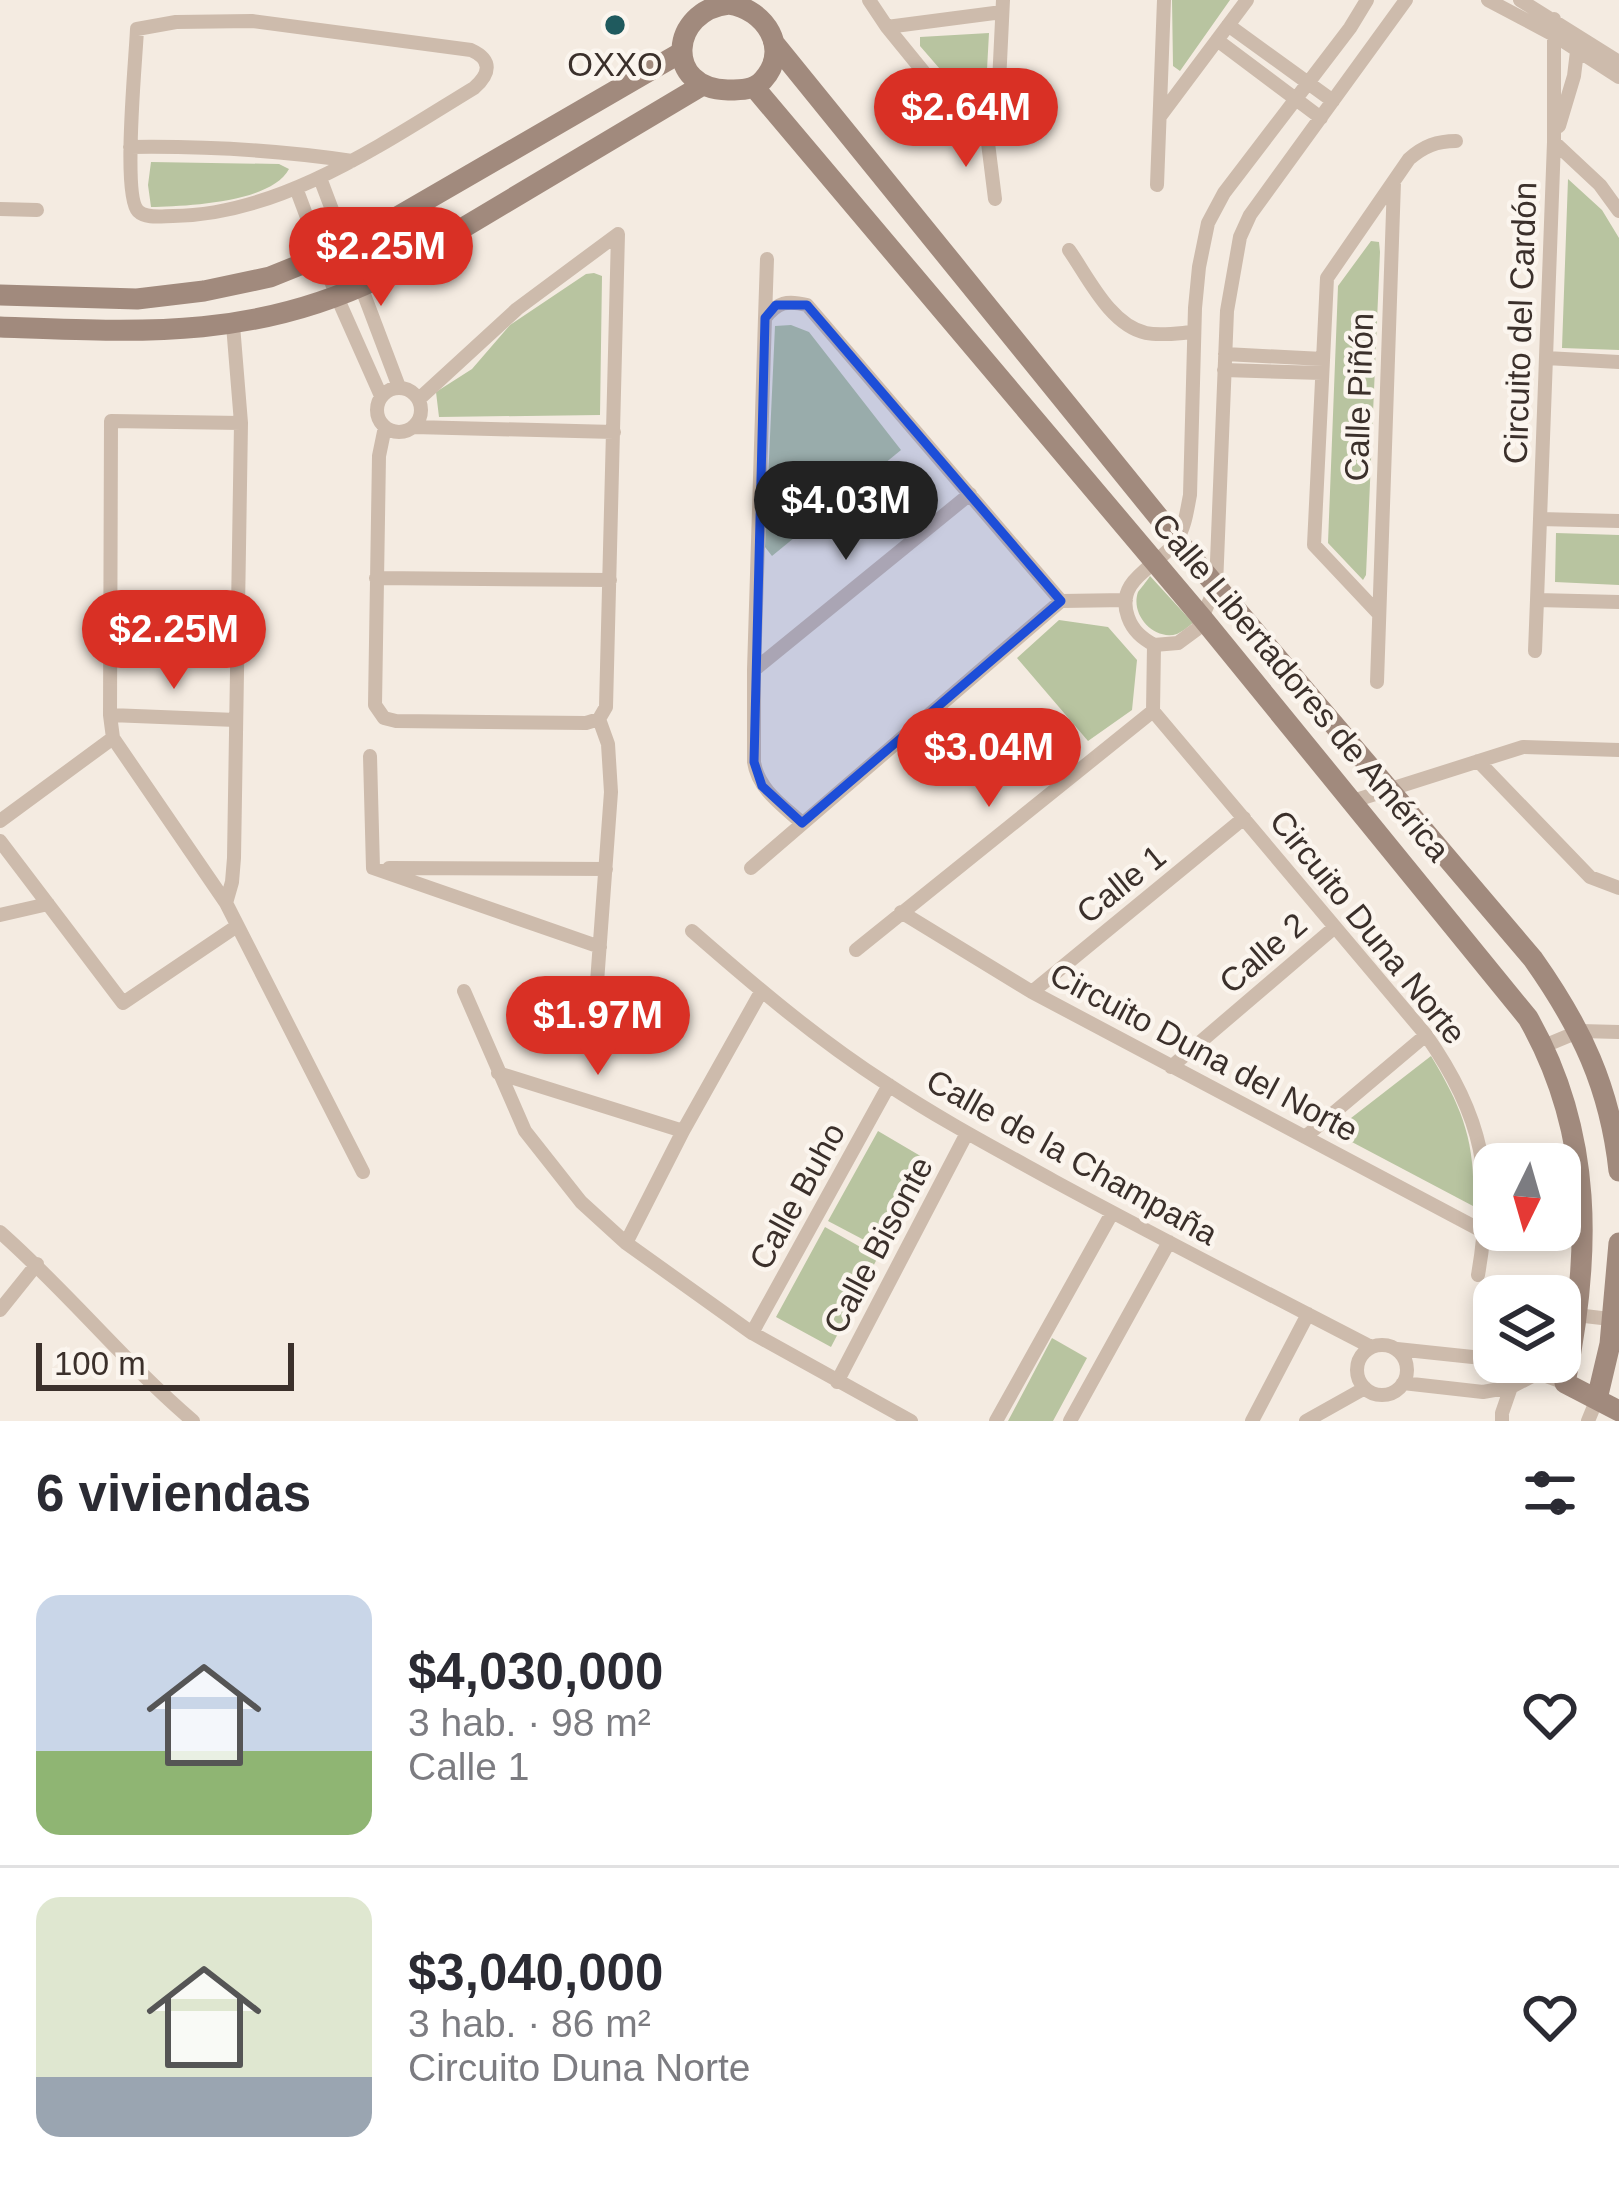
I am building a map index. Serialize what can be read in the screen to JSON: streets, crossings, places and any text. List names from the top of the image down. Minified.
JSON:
{"streets":{"street":["Circuito del Cardón","Calle Piñón","Calle Libertadores de América","Calle 1","Circuito Duna Norte","Calle 2","Circuito Duna del Norte","Calle de la Champaña","Calle Buho","Calle Bisonte"]},"crossings":[["Calle 1","Circuito Duna Norte"],["Calle 1","Circuito Duna del Norte"],["Circuito Duna Norte","Calle 2"],["Calle 2","Circuito Duna del Norte"],["Calle de la Champaña","Calle Buho"],["Calle de la Champaña","Calle Bisonte"]],"places":["OXXO"],"scale_bar":"100 m","north":"bottom","page":{"price":["$2.64M","$2.25M","$4.03M","$2.25M","$3.04M","$1.97M"],"scale":"100 m","heading":"6 viviendas","list":[{"name":"$4,030,000","note":"3 hab. · 98 m² · Calle 1"},{"name":"$3,040,000","note":"3 hab. · 86 m² · Circuito Duna Norte"}]}}
